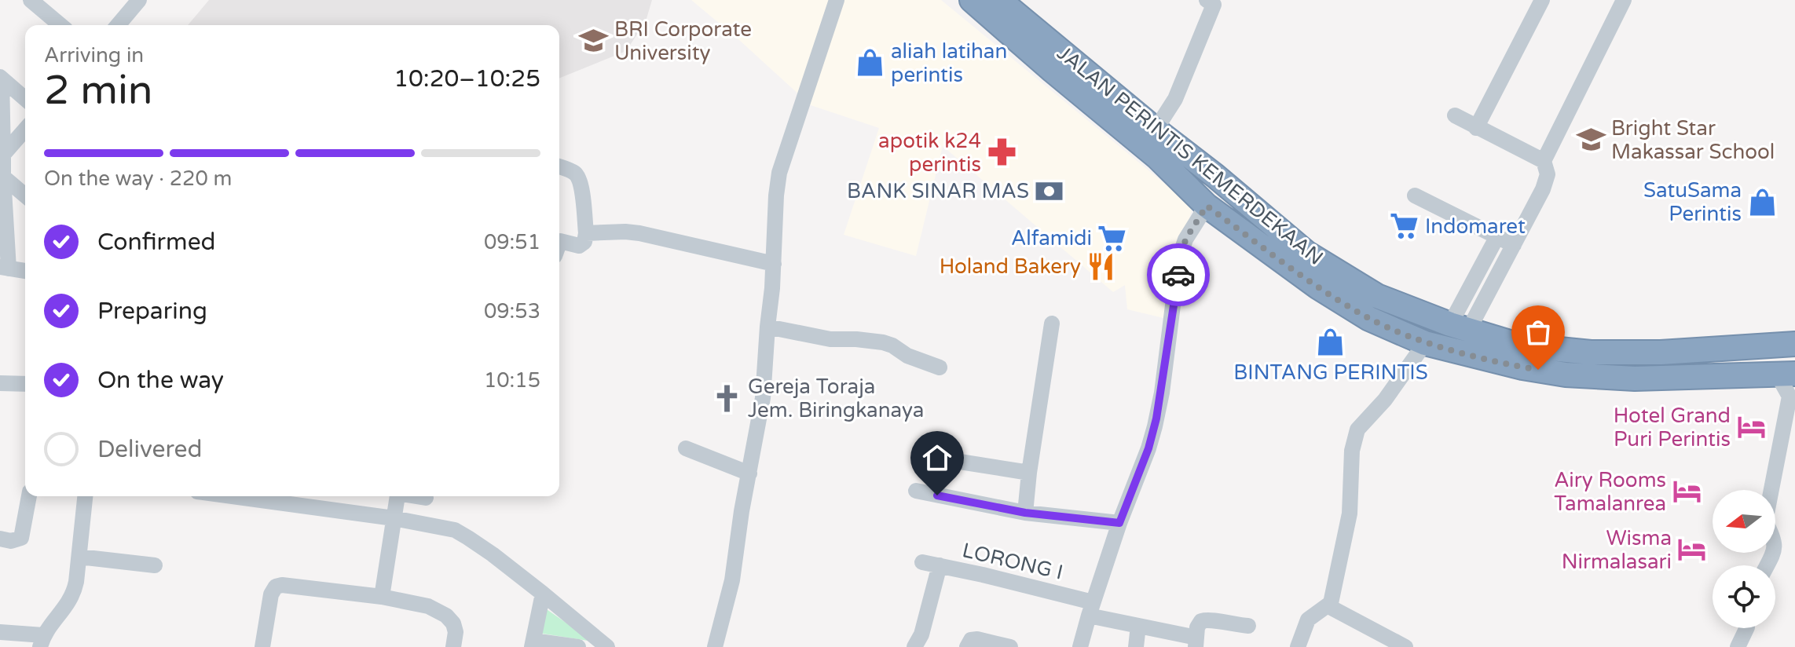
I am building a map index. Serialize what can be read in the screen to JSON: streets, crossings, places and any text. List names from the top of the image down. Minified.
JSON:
{"streets":{"highway":["JALAN PERINTIS KEMERDEKAAN"],"street":["LORONG I"]},"places":{"school or university":["BRI Corporate University","Bright Star Makassar School"],"shop":["aliah latihan perintis","SatuSama Perintis","BINTANG PERINTIS"],"pharmacy":["apotik k24 perintis"],"bank":["BANK SINAR MAS"],"supermarket":["Indomaret","Alfamidi"],"restaurant":["Holand Bakery"],"church":["Gereja Toraja Jem. Biringkanaya"],"hotel":["Hotel Grand Puri Perintis","Airy Rooms Tamalanrea","Wisma Nirmalasari"]},"north":"left","page":{"heading":["2 min","Arriving in","10:20–10:25"],"bar":"On the way · 220 m","list":[["Confirmed","09:51"],["Preparing","09:53"],["On the way","10:15"],"Delivered"]}}
